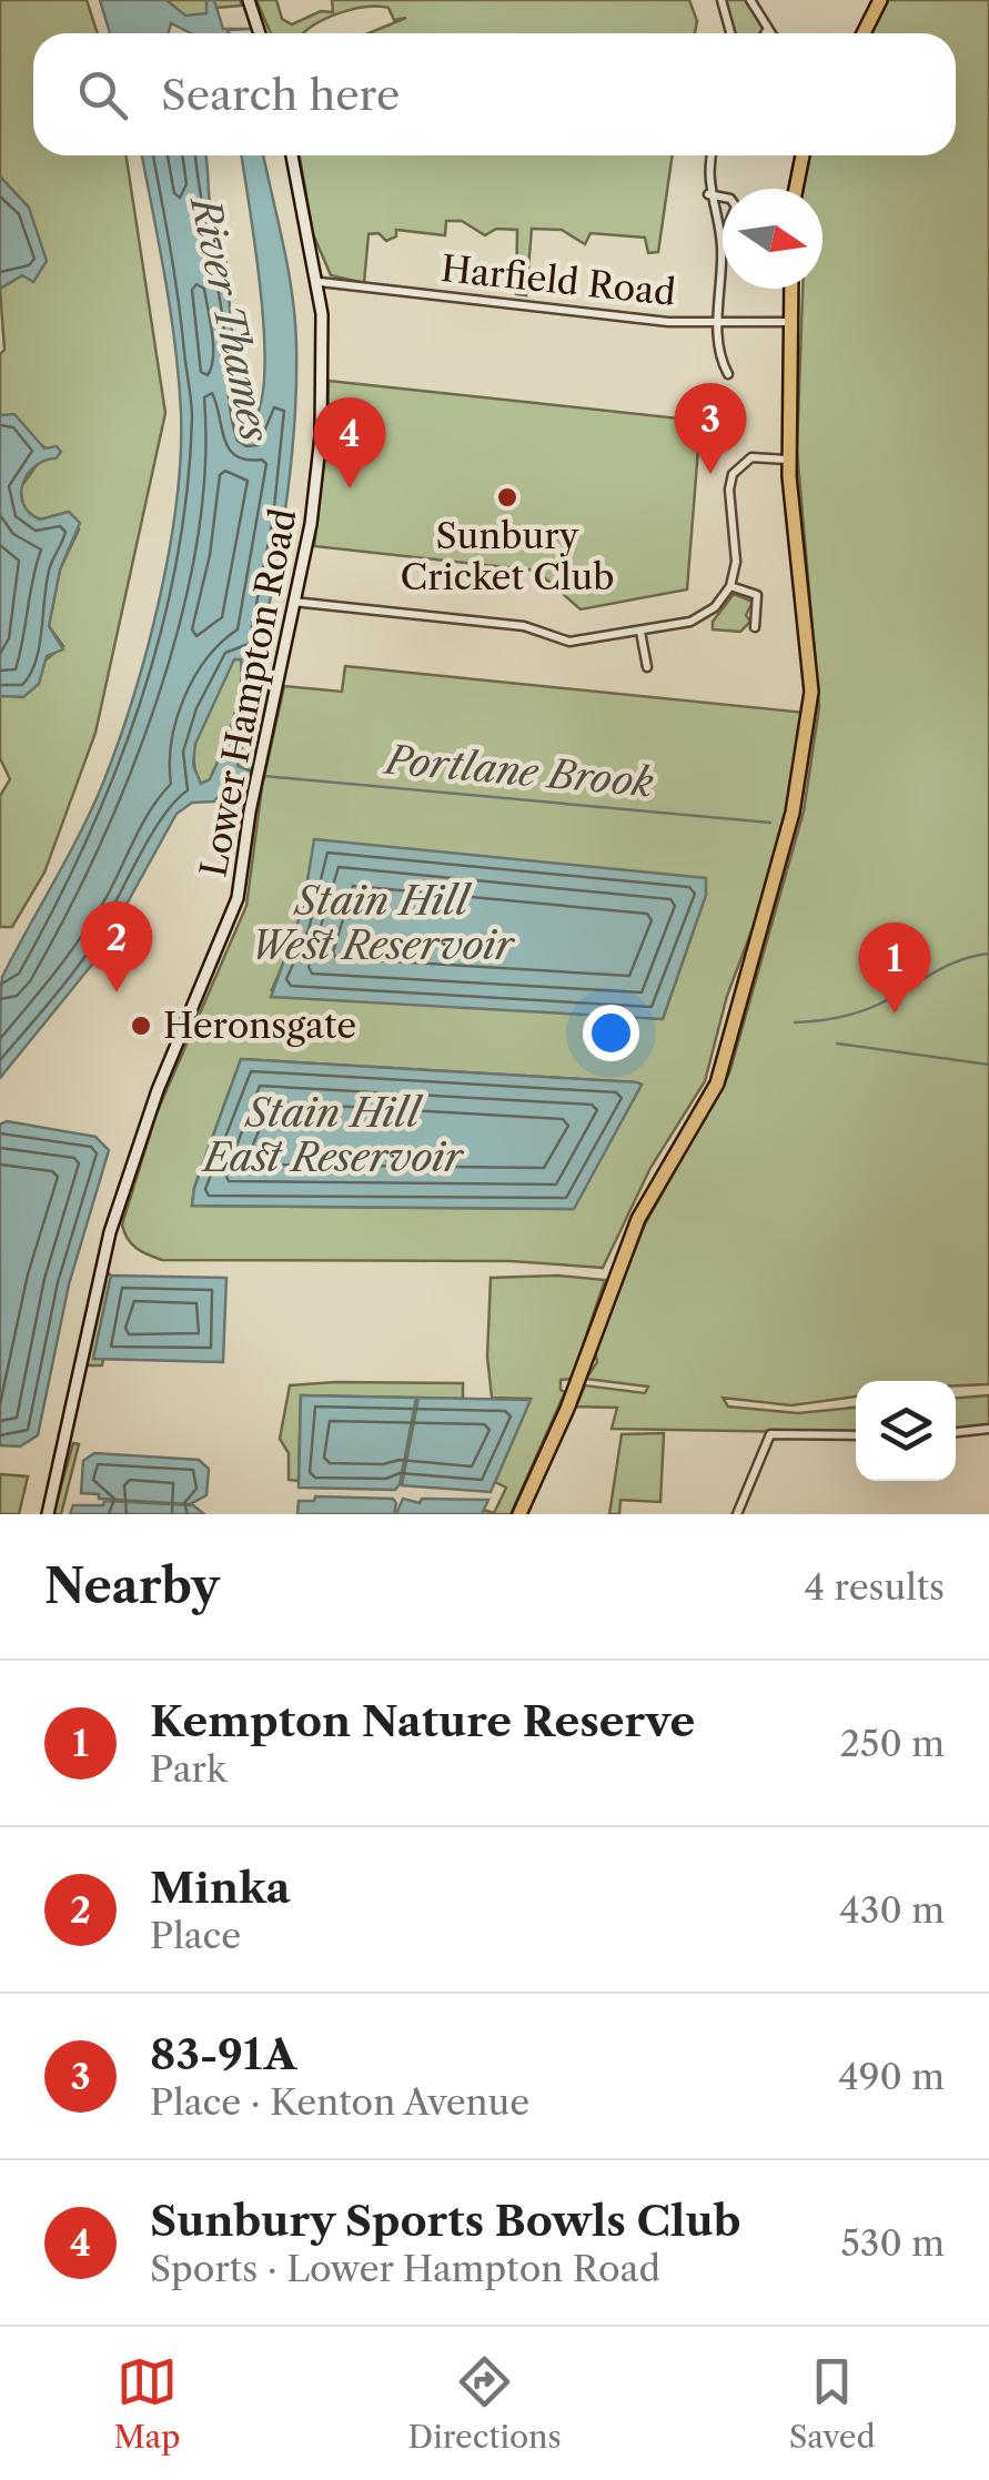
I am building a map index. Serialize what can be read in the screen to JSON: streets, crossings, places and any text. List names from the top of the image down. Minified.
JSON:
{"streets":{"street":["Harfield Road","Lower Hampton Road"]},"crossings":[["Harfield Road","Lower Hampton Road"]],"water":["River Thames","Portlane Brook","Stain Hill West Reservoir","Stain Hill East Reservoir"],"places":["Sunbury Cricket Club","Heronsgate"],"north":"right","page":{"search":"Search here","pins":["3","4","2","1"],"heading":["Nearby","4 results"],"list":[{"mark":"1","name":"Kempton Nature Reserve","note":"Park","value":"250 m"},{"mark":"2","name":"Minka","note":"Place","value":"430 m"},{"mark":"3","name":"83-91A","note":"Place · Kenton Avenue","value":"490 m"},{"mark":"4","name":"Sunbury Sports Bowls Club","note":"Sports · Lower Hampton Road","value":"530 m"}],"nav":["Map","Directions","Saved"]}}
